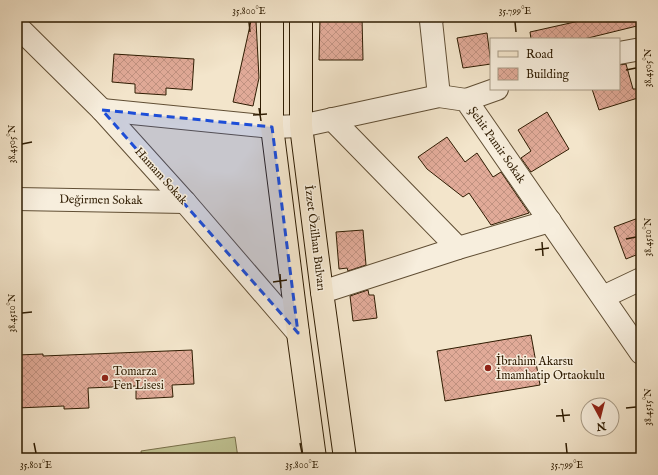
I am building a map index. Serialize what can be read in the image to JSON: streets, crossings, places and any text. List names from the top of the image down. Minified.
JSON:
{"streets":{"main road":["İzzet Özilhan Bulvarı"],"street":["Şehit Pamir Sokak","Hamam Sokak","Değirmen Sokak"]},"crossings":[["Şehit Pamir Sokak","Hamam Sokak"],["Şehit Pamir Sokak","İzzet Özilhan Bulvarı"],["Hamam Sokak","Değirmen Sokak"]],"places":["İbrahim Akarsu İmamhatip Ortaokulu","Tomarza Fen Lisesi"],"legend":["Road","Building"],"north":"bottom","coordinates":["35.800°E","35.799°E","38.4505°N","38.4510°N","38.4515°N","35.801°E"]}
